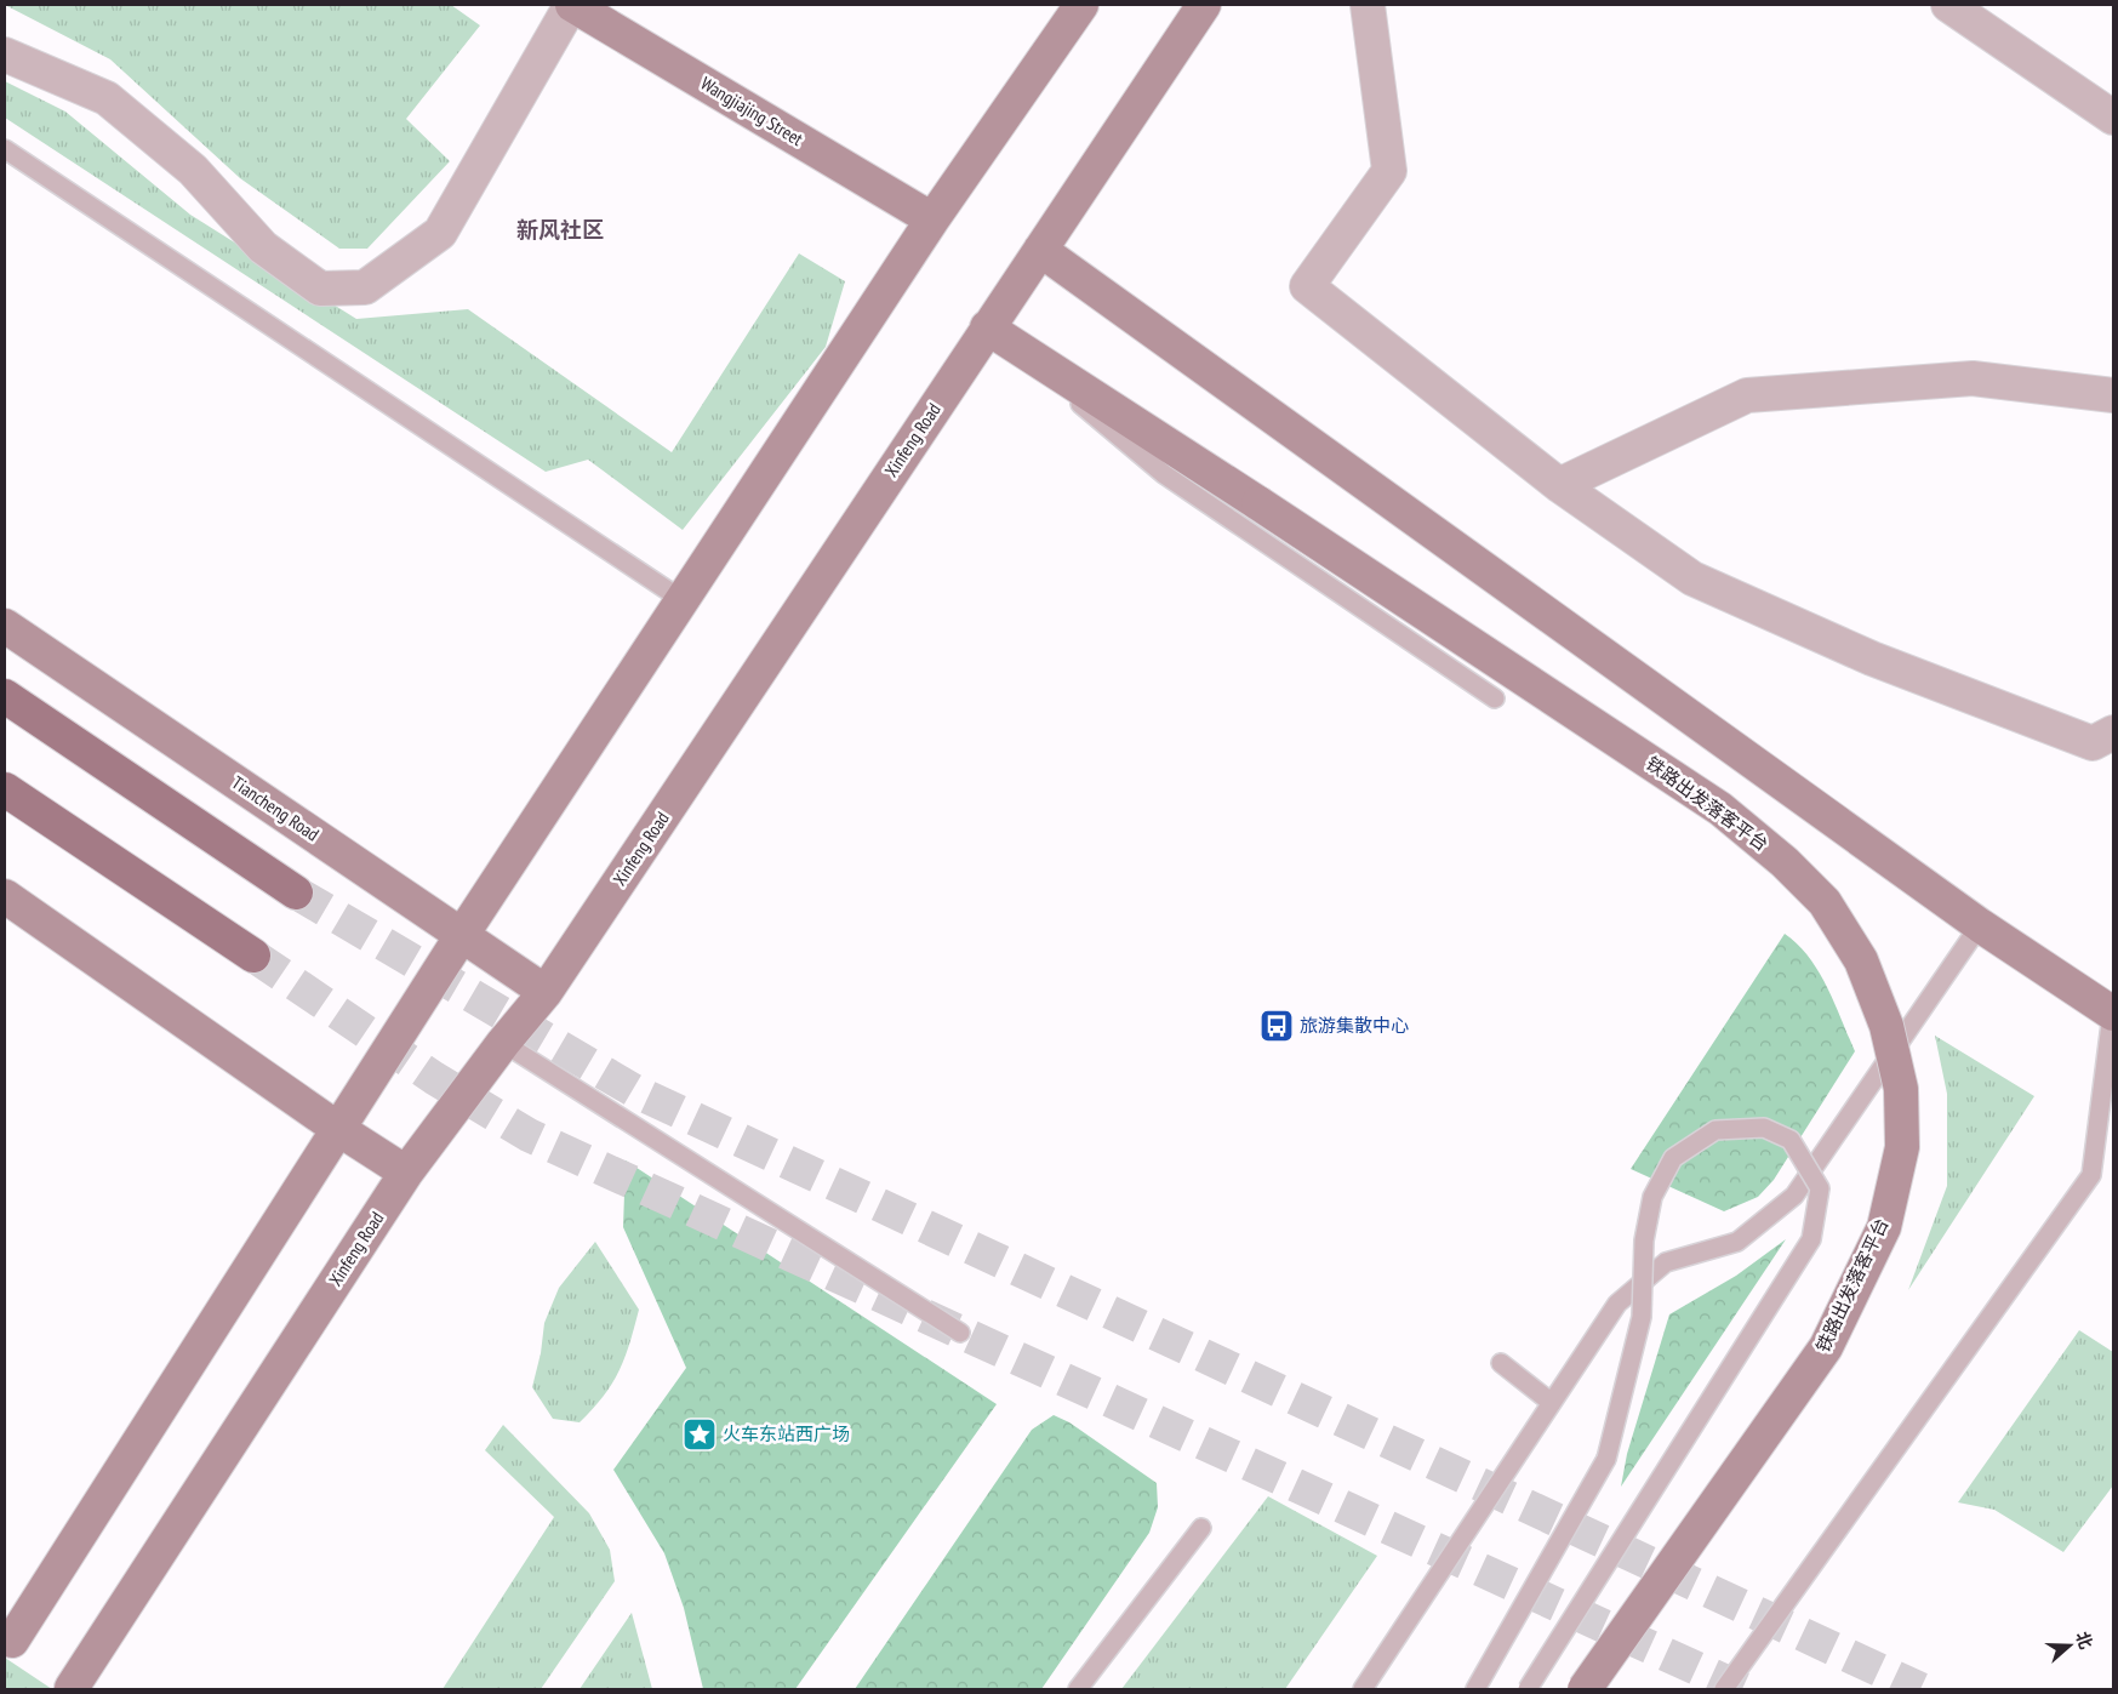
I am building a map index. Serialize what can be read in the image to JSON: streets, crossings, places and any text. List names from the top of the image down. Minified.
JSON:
{"streets":{"main road":["Wangjiajing Street","Xinfeng Road","铁路出发落客平台","Tiancheng Road"]},"crossings":[["Xinfeng Road","铁路出发落客平台"],["Xinfeng Road","Tiancheng Road"]],"districts":["新风社区"],"places":{"bus stop":["旅游集散中心"],"place":["火车东站西广场"]},"north":"right"}
